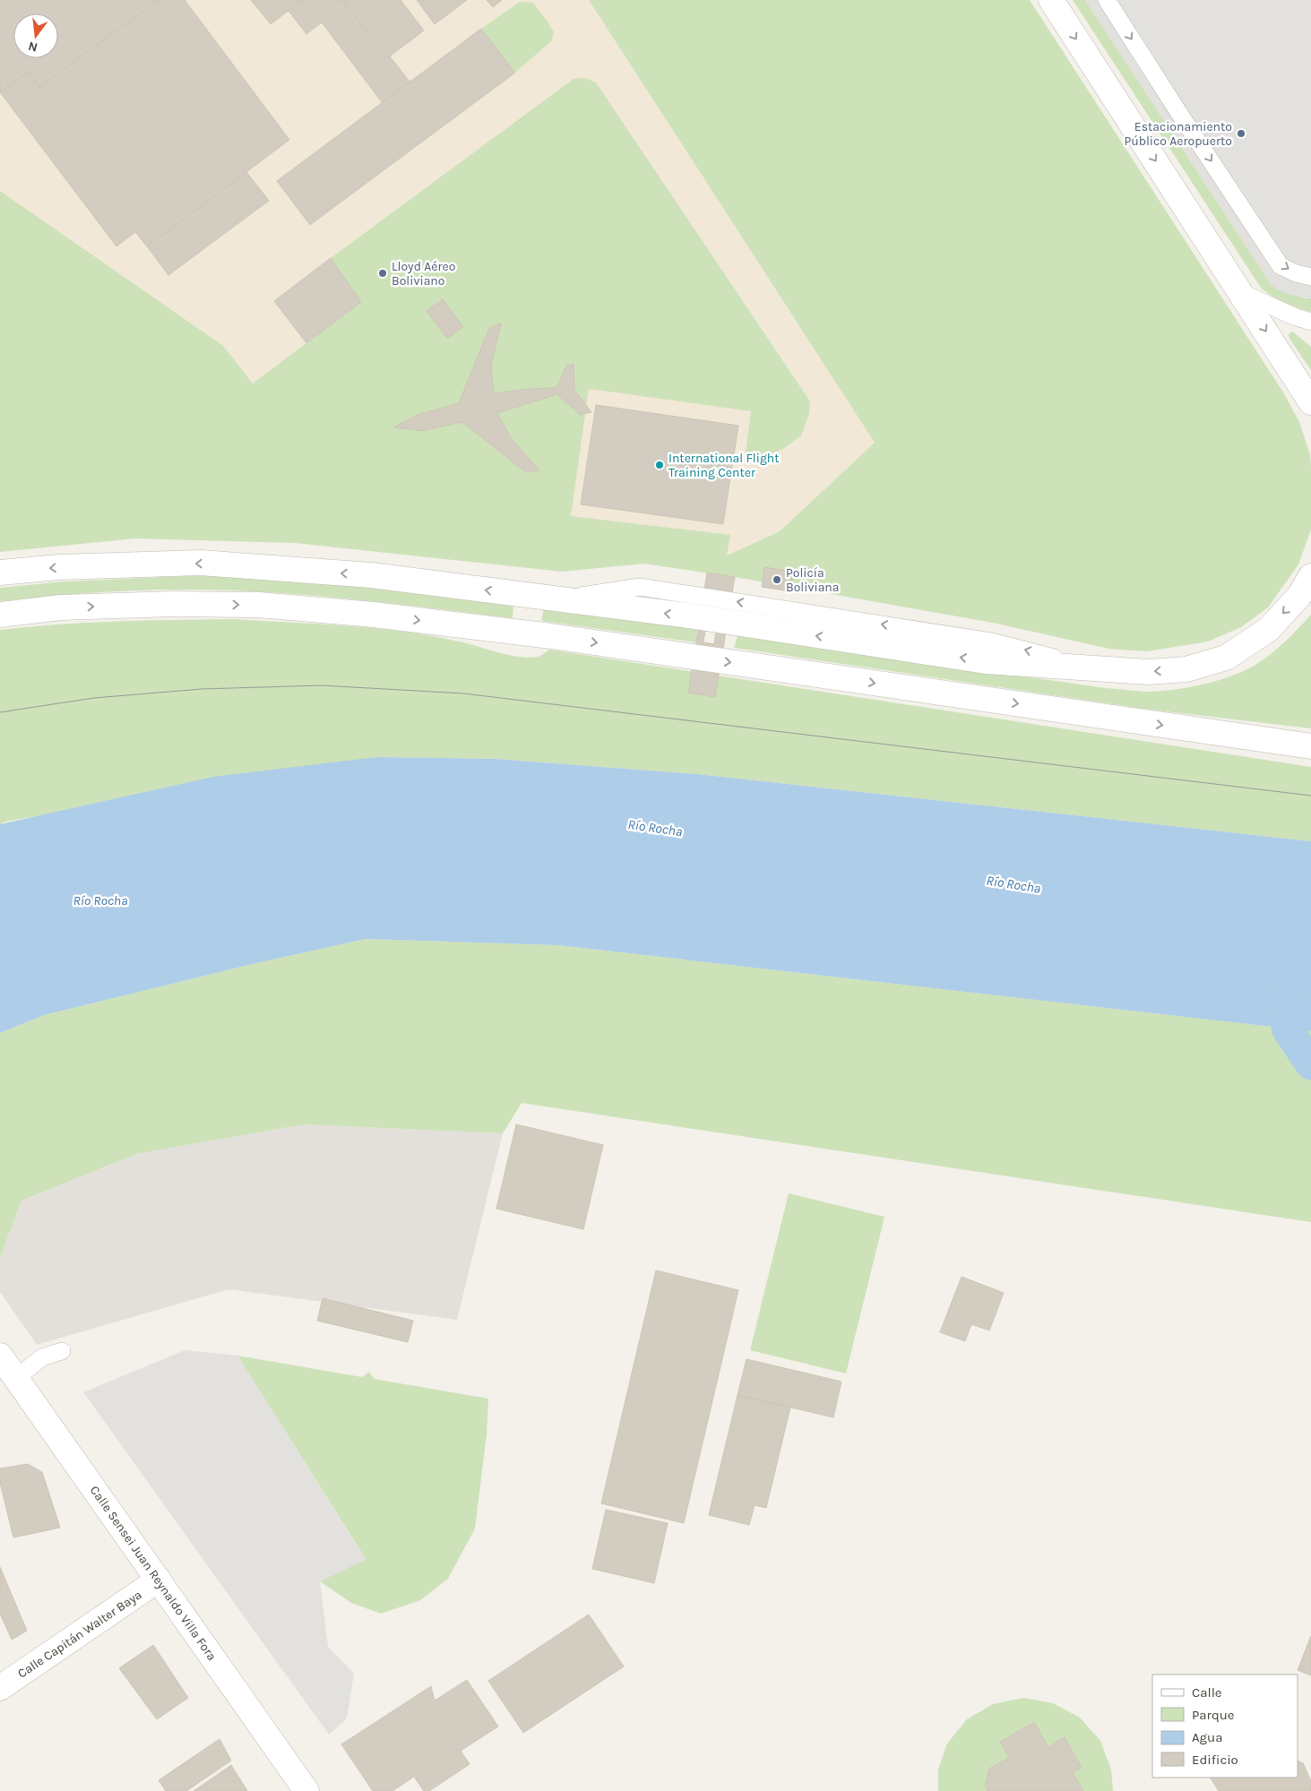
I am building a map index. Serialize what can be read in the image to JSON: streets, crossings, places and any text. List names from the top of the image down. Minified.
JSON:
{"streets":{"street":["Calle Sensei Juan Reynaldo Villa Fora","Calle Capitán Walter Baya"]},"crossings":[["Calle Sensei Juan Reynaldo Villa Fora","Calle Capitán Walter Baya"]],"water":["Río Rocha"],"places":["Estacionamiento Público Aeropuerto","Lloyd Aéreo Boliviano","International Flight Training Center","Policía Boliviana"],"legend":["Calle","Parque","Agua","Edificio"],"north":"bottom"}
